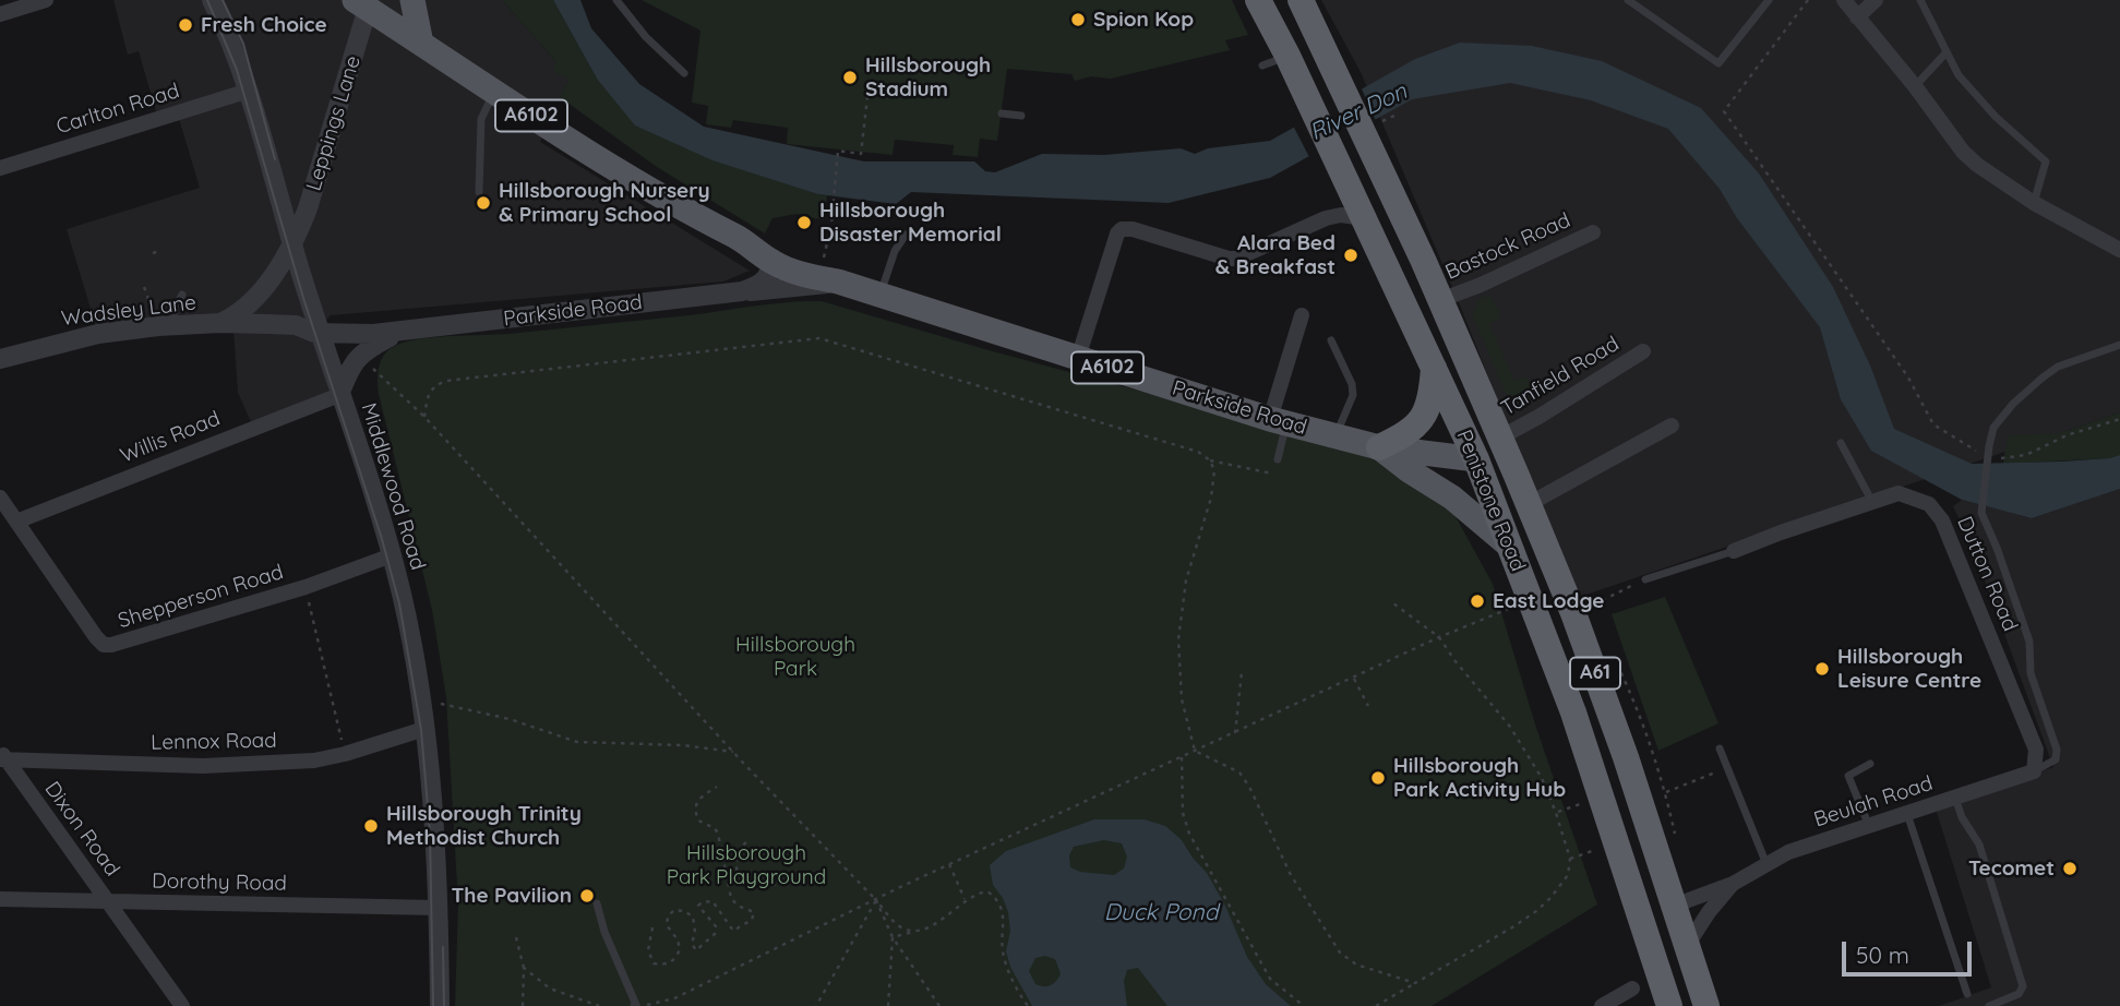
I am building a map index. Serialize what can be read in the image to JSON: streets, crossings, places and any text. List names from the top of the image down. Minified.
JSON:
{"streets":{"highway":["Penistone Road","A61"],"main road":["A6102","Parkside Road"],"street":["Carlton Road","Leppings Lane","Bastock Road","Wadsley Lane","Tanfield Road","Willis Road","Middlewood Road","Dutton Road","Shepperson Road","Lennox Road","Beulah Road","Dixon Road","Dorothy Road"]},"crossings":[["Carlton Road","Middlewood Road"],["A6102","Leppings Lane"],["A6102","Parkside Road"],["Leppings Lane","Wadsley Lane"],["Leppings Lane","Middlewood Road"],["Bastock Road","Penistone Road"],["Wadsley Lane","Parkside Road"],["Wadsley Lane","Middlewood Road"],["Parkside Road","Middlewood Road"],["Parkside Road","Penistone Road"],["Tanfield Road","Penistone Road"],["Willis Road","Middlewood Road"],["Willis Road","Shepperson Road"],["Middlewood Road","Shepperson Road"],["Middlewood Road","Lennox Road"],["Middlewood Road","Dorothy Road"],["Penistone Road","Beulah Road"],["Dutton Road","Beulah Road"],["Lennox Road","Dixon Road"],["Dixon Road","Dorothy Road"]],"water":["River Don","Duck Pond"],"parks":["Hillsborough Park","Hillsborough Park Playground"],"places":["Spion Kop","Fresh Choice","Hillsborough Stadium","Hillsborough Nursery & Primary School","Hillsborough Disaster Memorial","Alara Bed & Breakfast","East Lodge","Hillsborough Leisure Centre","Hillsborough Park Activity Hub","Hillsborough Trinity Methodist Church","Tecomet","The Pavilion"],"scale_bar":"50 m"}
